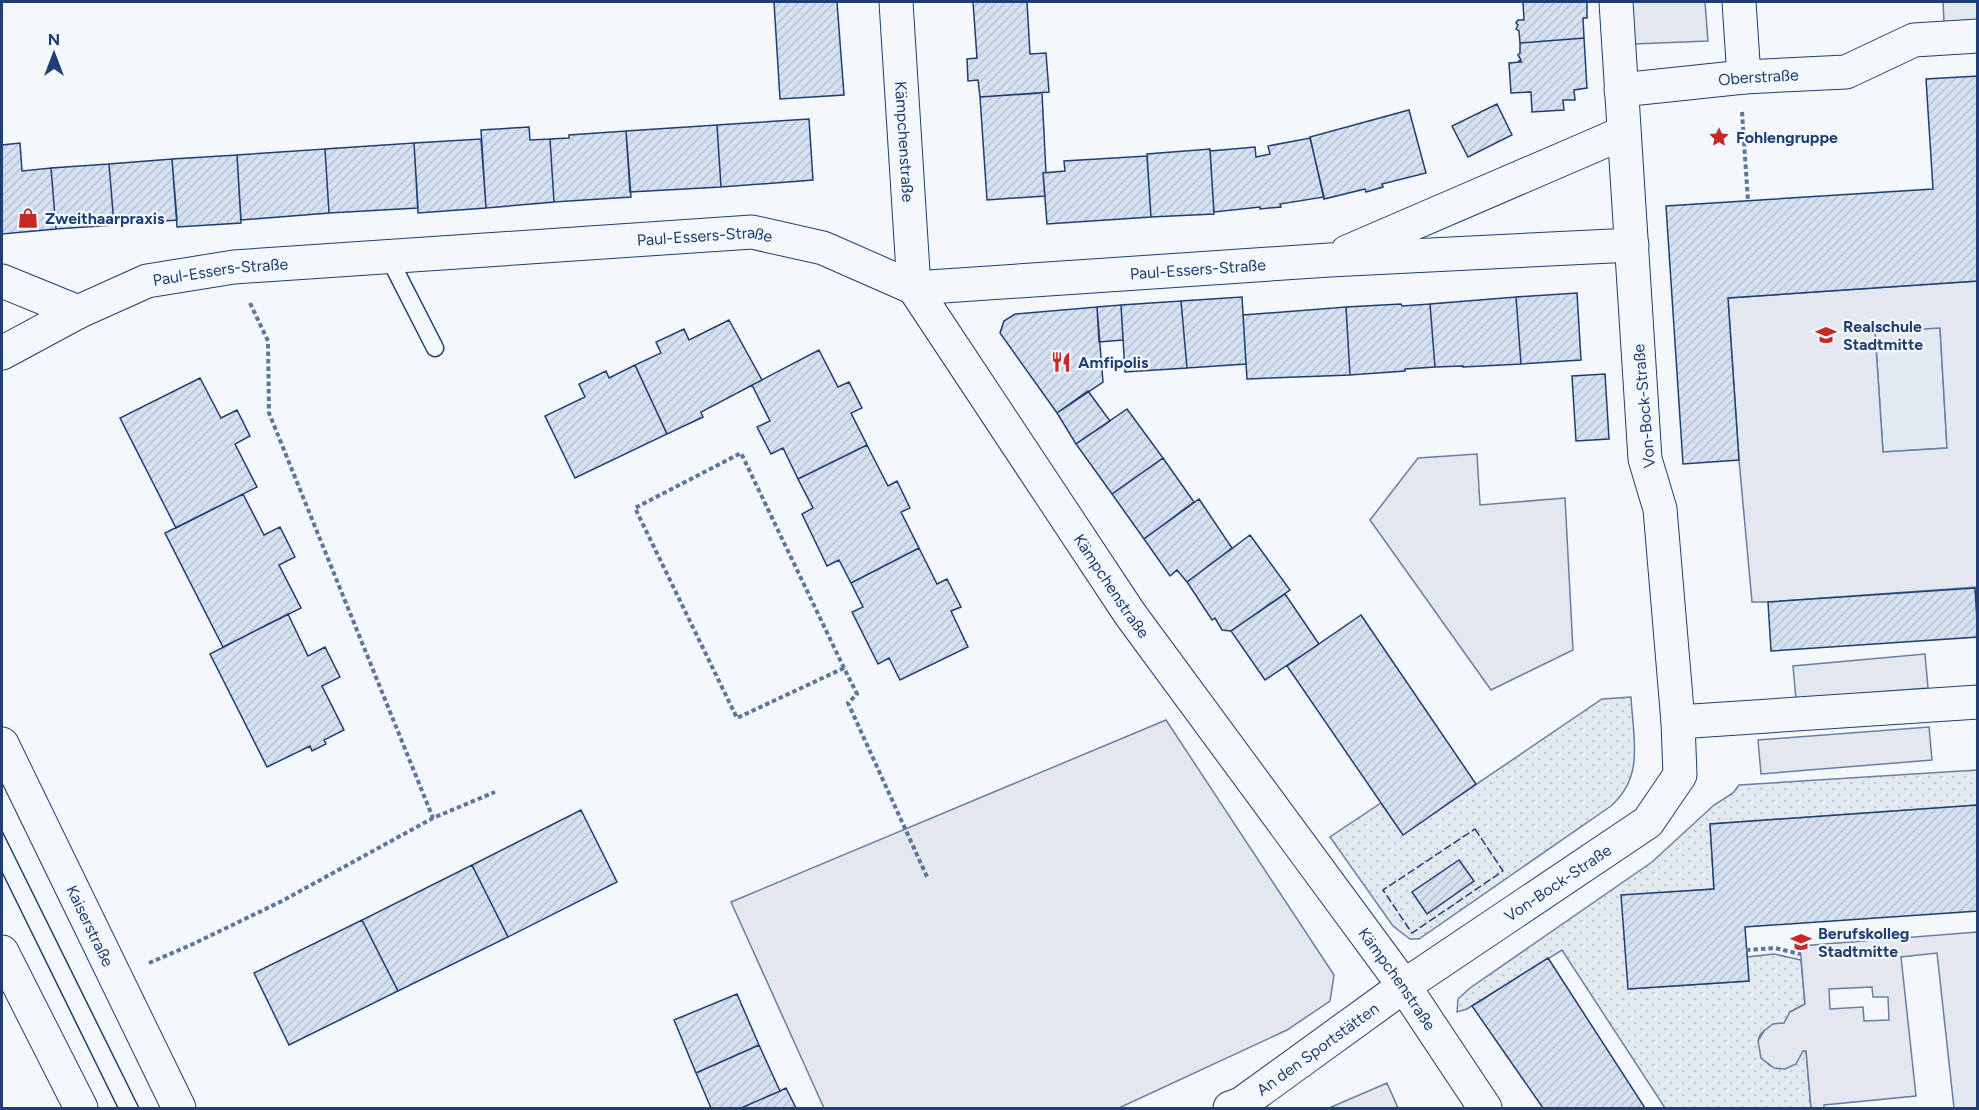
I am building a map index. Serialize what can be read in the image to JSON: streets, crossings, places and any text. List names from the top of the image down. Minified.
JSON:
{"streets":{"street":["Oberstraße","Kämpchenstraße","Paul-Essers-Straße","Von-Bock-Straße","Kaiserstraße","An den Sportstätten"]},"crossings":[["Oberstraße","Von-Bock-Straße"],["Kämpchenstraße","Paul-Essers-Straße"],["Kämpchenstraße","Von-Bock-Straße"],["Kämpchenstraße","An den Sportstätten"],["Paul-Essers-Straße","Von-Bock-Straße"],["Von-Bock-Straße","An den Sportstätten"]],"places":{"place":["Fohlengruppe"],"shop":["Zweithaarpraxis"],"school or university":["Realschule Stadtmitte","Berufskolleg Stadtmitte"],"restaurant":["Amfipolis"]},"north":"top"}
